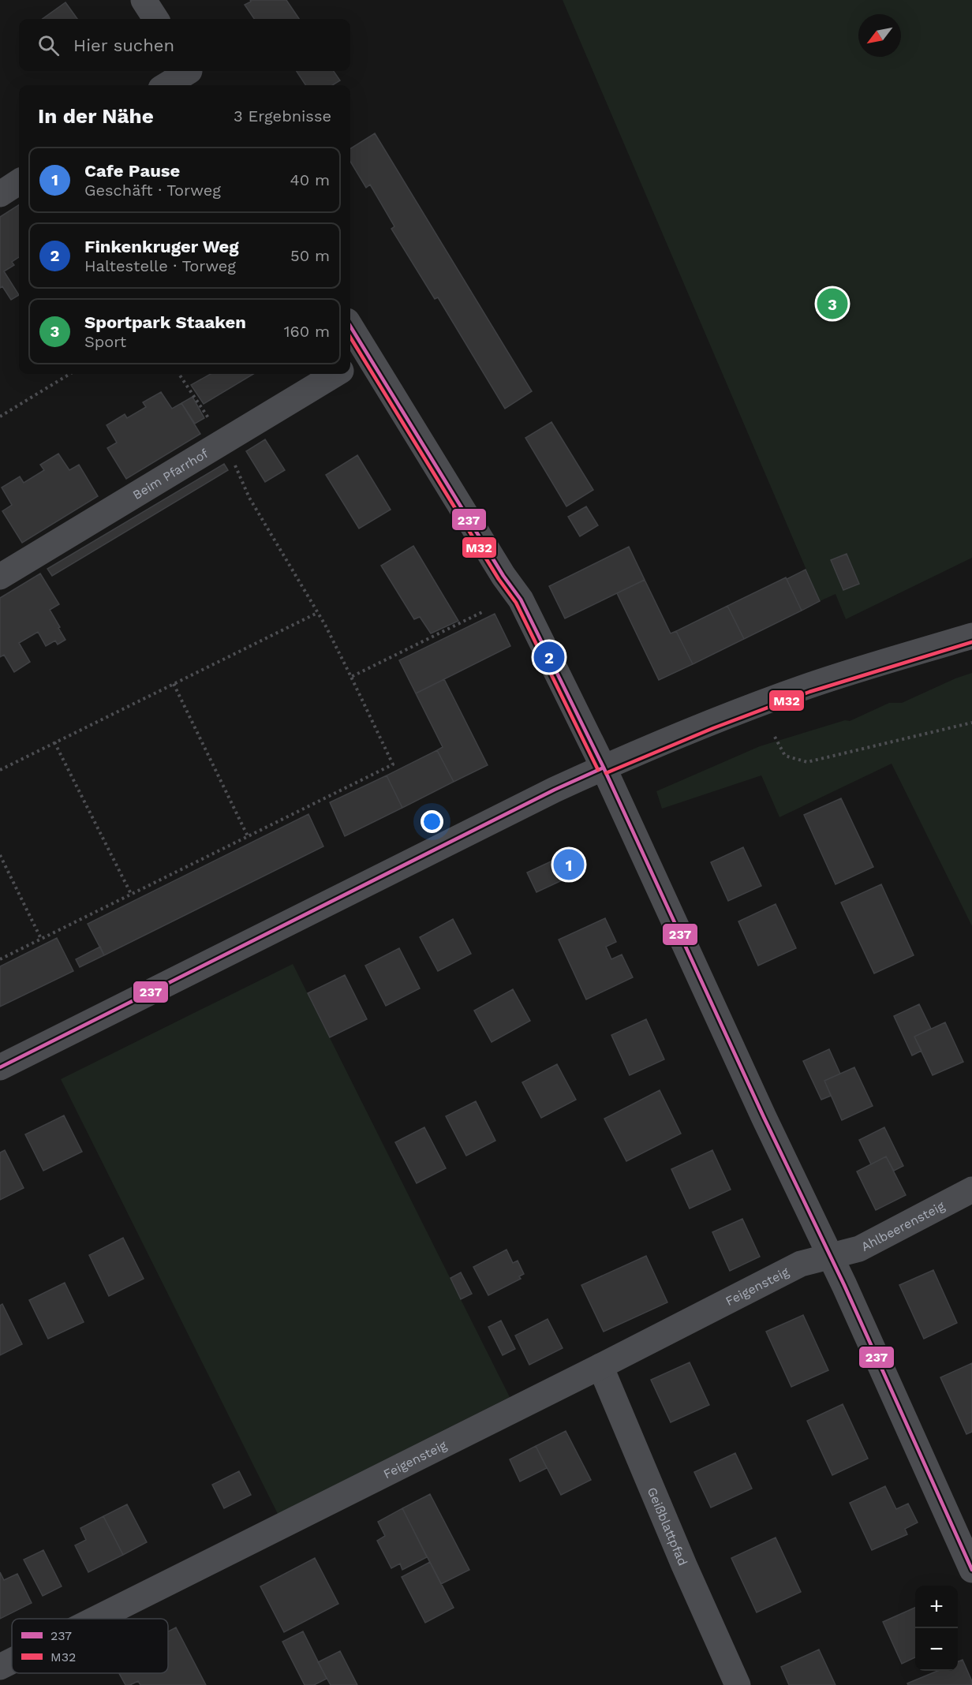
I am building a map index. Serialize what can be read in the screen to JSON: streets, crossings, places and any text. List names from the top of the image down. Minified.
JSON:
{"streets":{"street":["Beim Pfarrhof","Ahlbeerensteig","Feigensteig","Geißblattpfad"]},"crossings":[["Ahlbeerensteig","Feigensteig"],["Feigensteig","Geißblattpfad"]],"lines":["transit line 237","transit line M32"],"legend":["237","M32"],"north":"bottom left","page":{"search":"Hier suchen","heading":["In der Nähe","3 Ergebnisse"],"list":[{"mark":"1","name":"Cafe Pause","note":"Geschäft · Torweg","value":"40 m"},{"mark":"2","name":"Finkenkruger Weg","note":"Haltestelle · Torweg","value":"50 m"},{"mark":"3","name":"Sportpark Staaken","note":"Sport","value":"160 m"}],"pins":["3","2","1"],"map_buttons":["+","−"]}}
